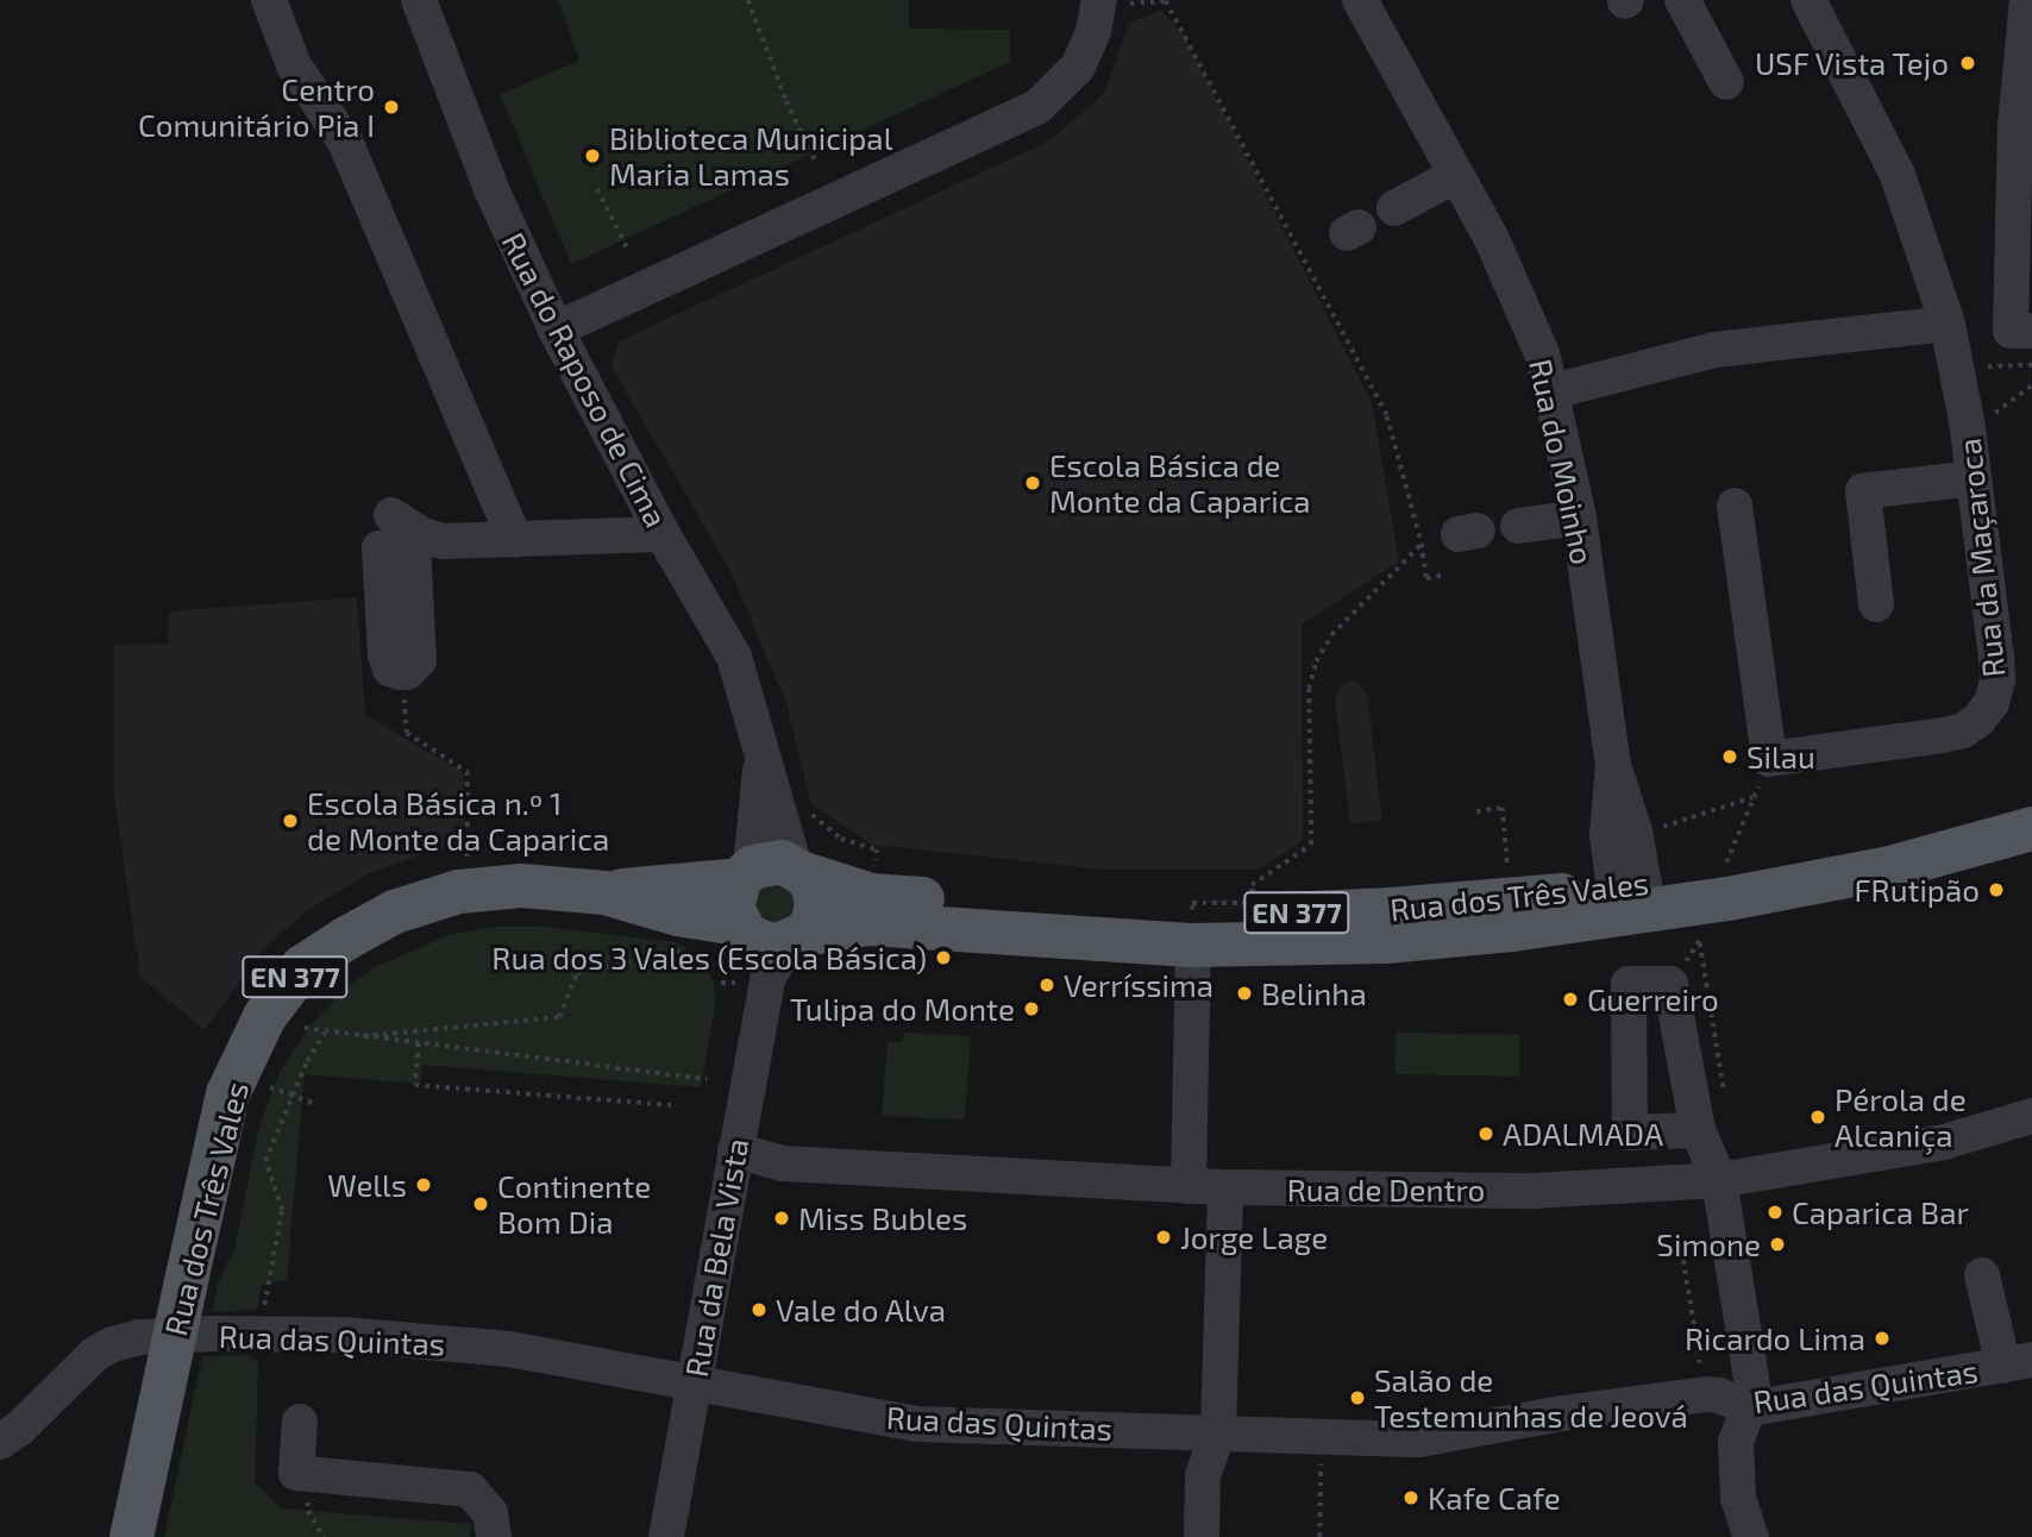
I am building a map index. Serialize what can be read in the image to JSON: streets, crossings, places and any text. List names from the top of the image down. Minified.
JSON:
{"streets":{"main road":["Rua dos Três Vales","EN 377"],"street":["Rua do Raposo de Cima","Rua do Moinho","Rua da Maçaroca","Rua de Dentro","Rua da Bela Vista","Rua das Quintas"]},"crossings":[["Rua do Raposo de Cima","Rua dos Três Vales"],["Rua do Raposo de Cima","Rua da Bela Vista"],["Rua do Moinho","Rua dos Três Vales"],["Rua dos Três Vales","Rua da Bela Vista"],["Rua de Dentro","Rua da Bela Vista"],["Rua da Bela Vista","Rua das Quintas"]],"places":["USF Vista Tejo","Centro Comunitário Pia I","Biblioteca Municipal Maria Lamas","Escola Básica de Monte da Caparica","Silau","Escola Básica n.º 1 de Monte da Caparica","FRutipão","Rua dos 3 Vales (Escola Básica)","Verríssima","Belinha","Guerreiro","Tulipa do Monte","Pérola de Alcaniça","ADALMADA","Wells","Continente Bom Dia","Caparica Bar","Miss Bubles","Jorge Lage","Simone","Vale do Alva","Ricardo Lima","Salão de Testemunhas de Jeová","Kafe Cafe"]}
